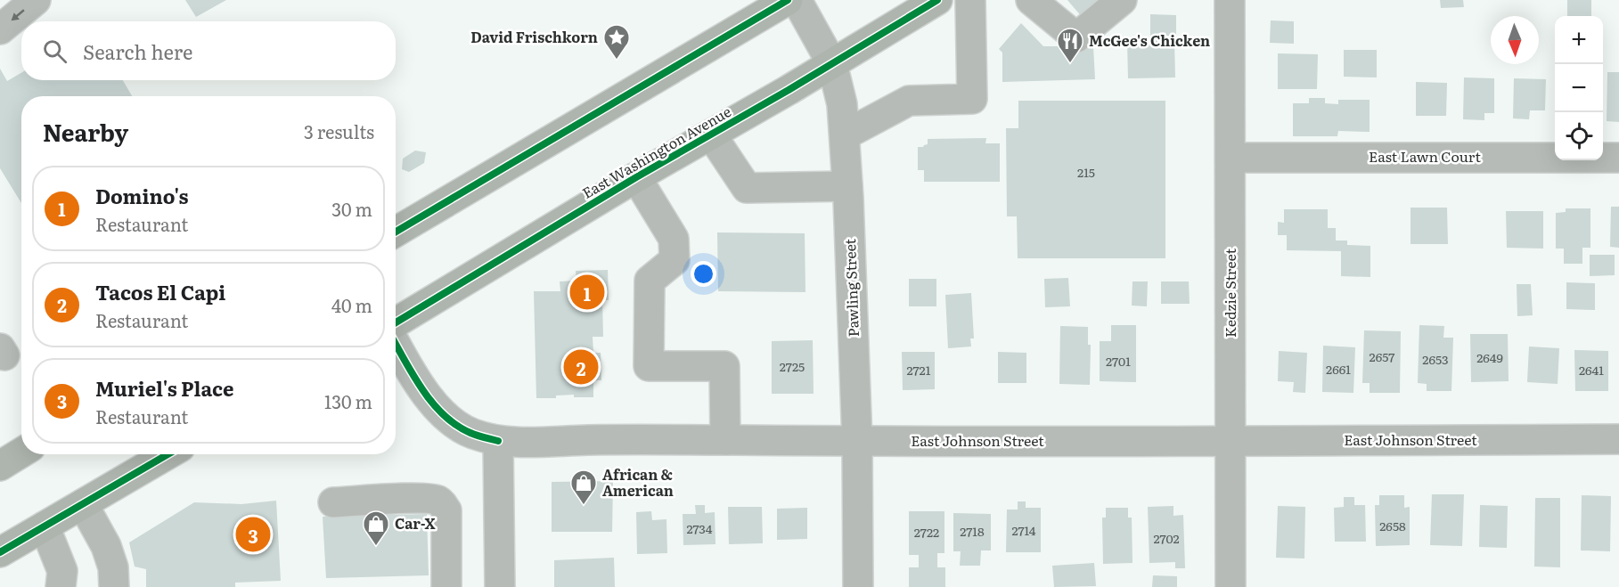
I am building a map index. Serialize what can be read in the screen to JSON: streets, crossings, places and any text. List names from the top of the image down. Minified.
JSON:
{"streets":{"main road":["East Washington Avenue"],"street":["East Lawn Court","Pawling Street","Kedzie Street","East Johnson Street"]},"crossings":[["East Washington Avenue","Pawling Street"],["East Lawn Court","Kedzie Street"],["Pawling Street","East Johnson Street"],["Kedzie Street","East Johnson Street"]],"places":{"place":["David Frischkorn"],"restaurant":["McGee's Chicken"],"shop":["African & American","Car-X"]},"house_numbers":["215","2657","2649","2653","2701","2725","2661","2721","2641","2658","2734","2714","2718","2722","2702"],"north":"bottom","page":{"map_buttons":["+","−"],"search":"Search here","heading":["Nearby","3 results"],"list":[{"mark":"1","name":"Domino's","note":"Restaurant","value":"30 m"},{"mark":"2","name":"Tacos El Capi","note":"Restaurant","value":"40 m"},{"mark":"3","name":"Muriel's Place","note":"Restaurant","value":"130 m"}],"pins":["1","2","3"]}}
